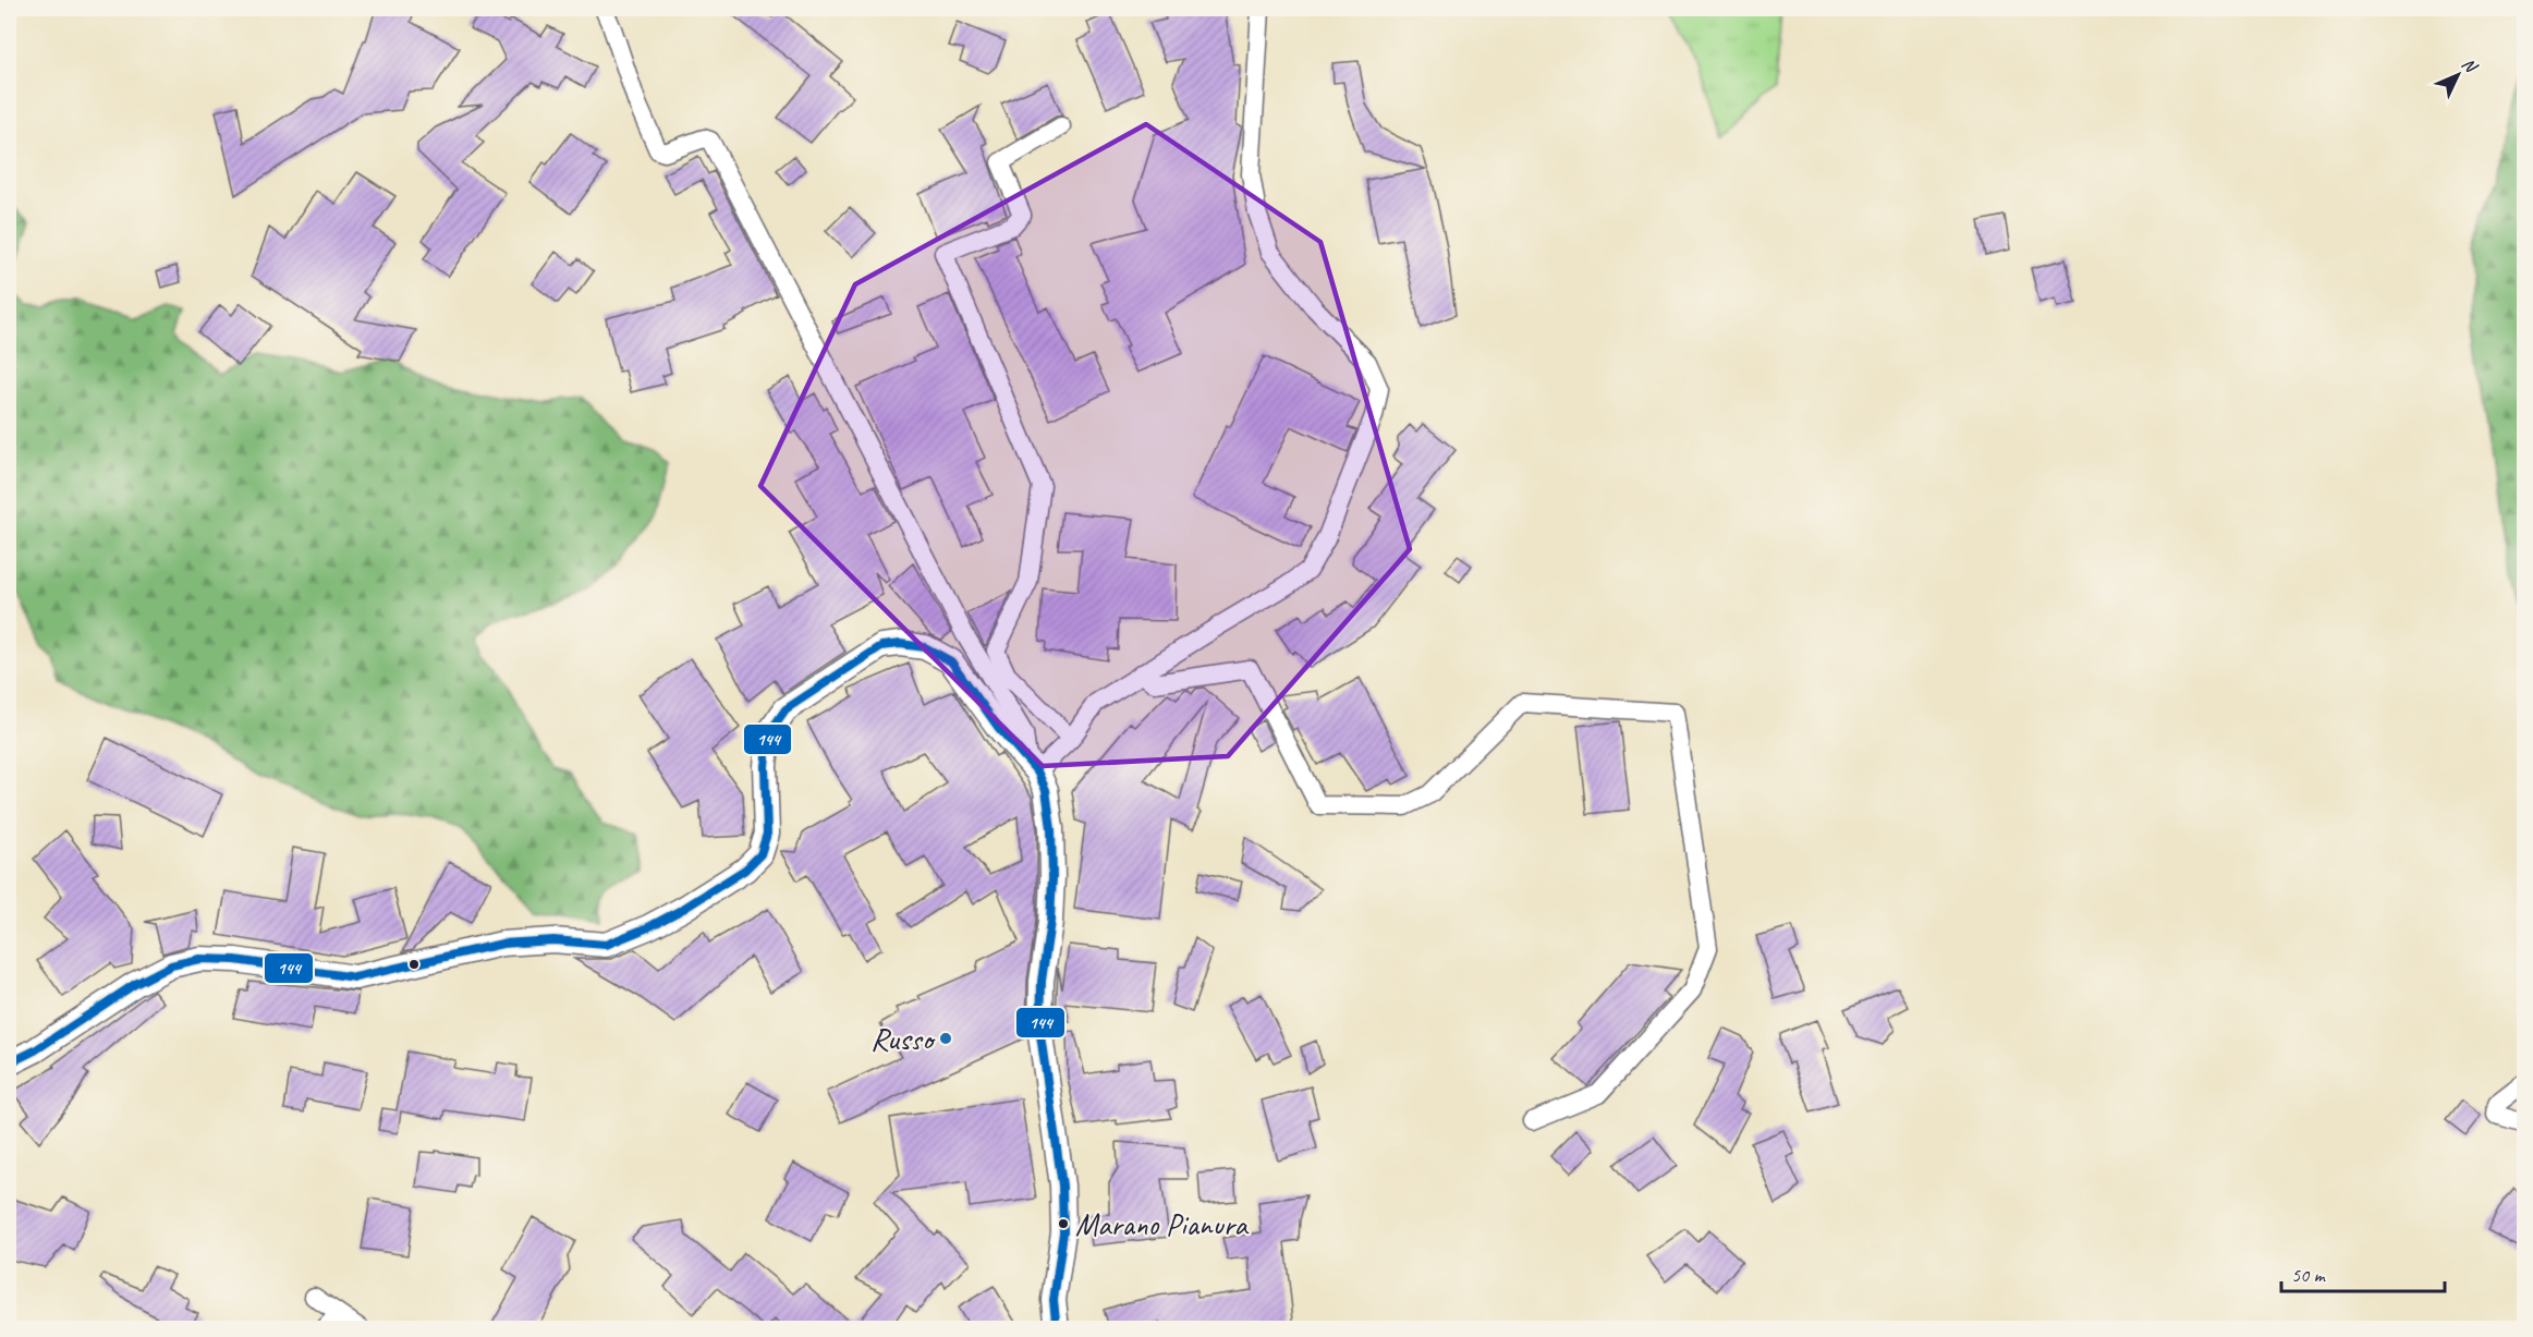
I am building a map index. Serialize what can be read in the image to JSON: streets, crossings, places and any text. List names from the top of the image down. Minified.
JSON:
{"places":["Russo","Marano Pianura"],"lines":["transit line 144"],"scale_bar":"50 m","north":"top right"}
